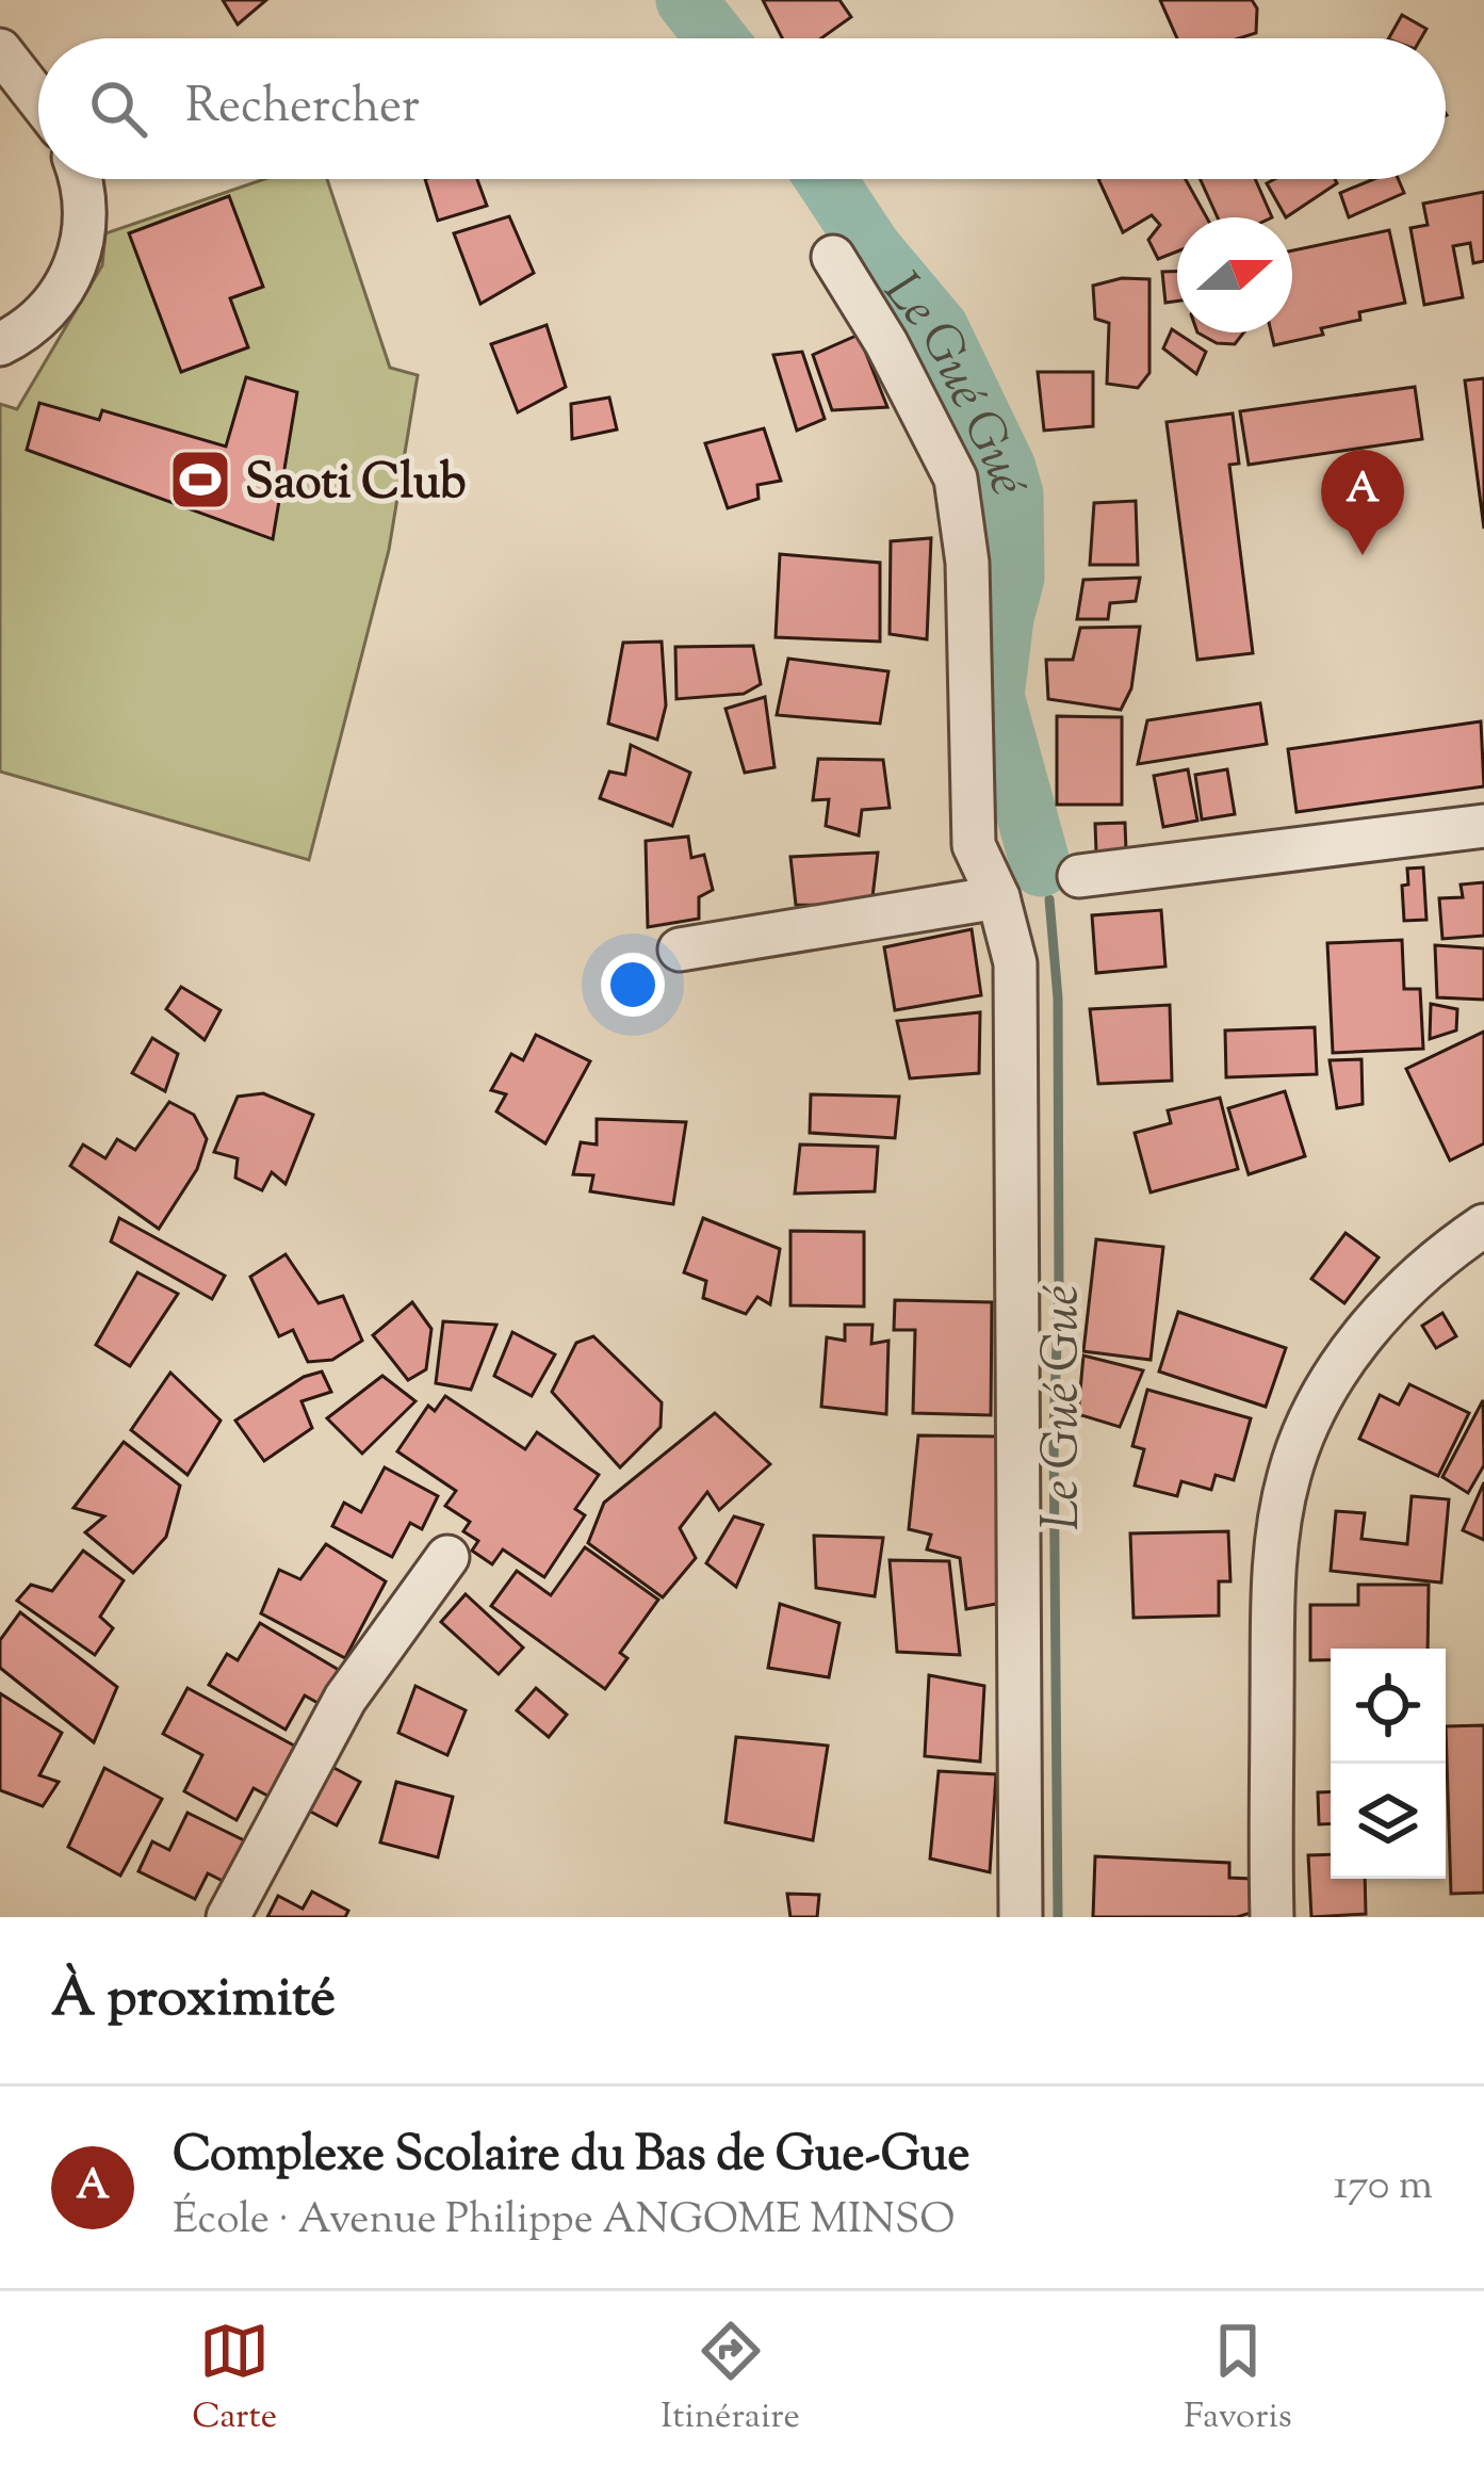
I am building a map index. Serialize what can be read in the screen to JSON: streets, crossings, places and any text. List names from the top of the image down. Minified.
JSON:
{"water":["Le Gué Gué"],"places":{"sports":["Saoti Club"]},"north":"right","page":{"search":"Rechercher","pins":"A","heading":"À proximité","list":[{"mark":"A","name":"Complexe Scolaire du Bas de Gue-Gue","note":"École · Avenue Philippe ANGOME MINSO","value":"170 m"}],"nav":["Carte","Itinéraire","Favoris"]}}
